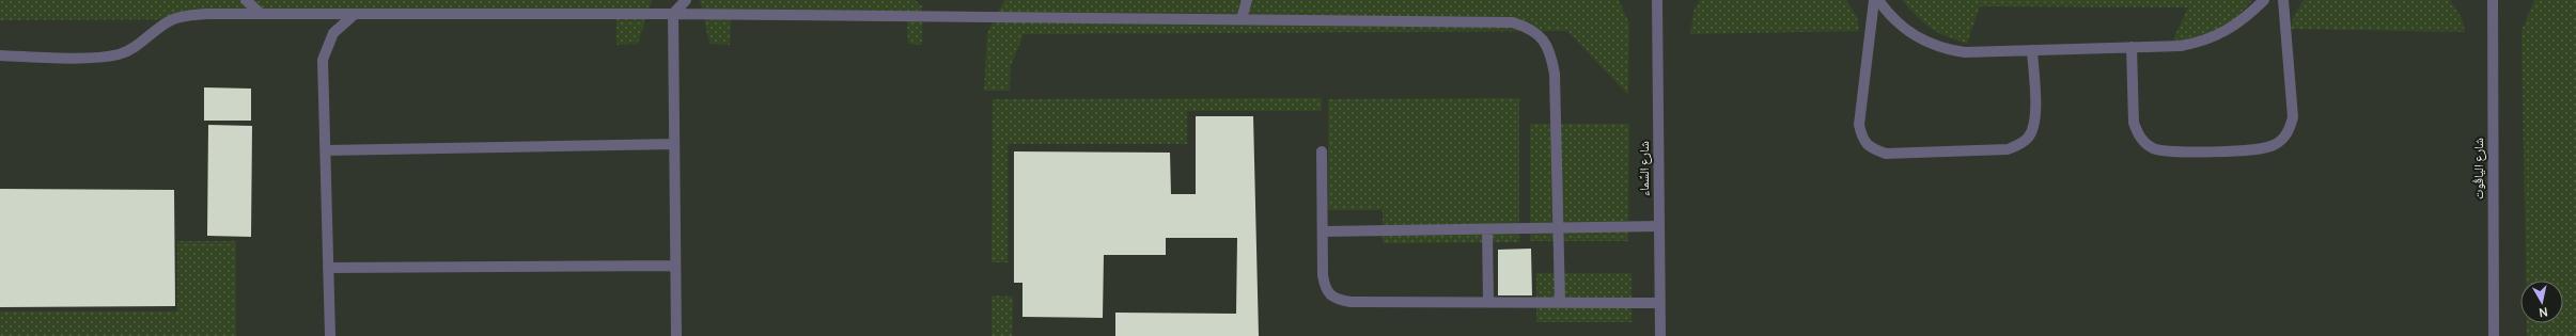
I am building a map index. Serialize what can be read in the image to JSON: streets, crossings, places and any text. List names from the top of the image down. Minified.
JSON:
{"streets":{"street":["شارع السَّماء","شارع الياقُوت"]},"north":"bottom"}
